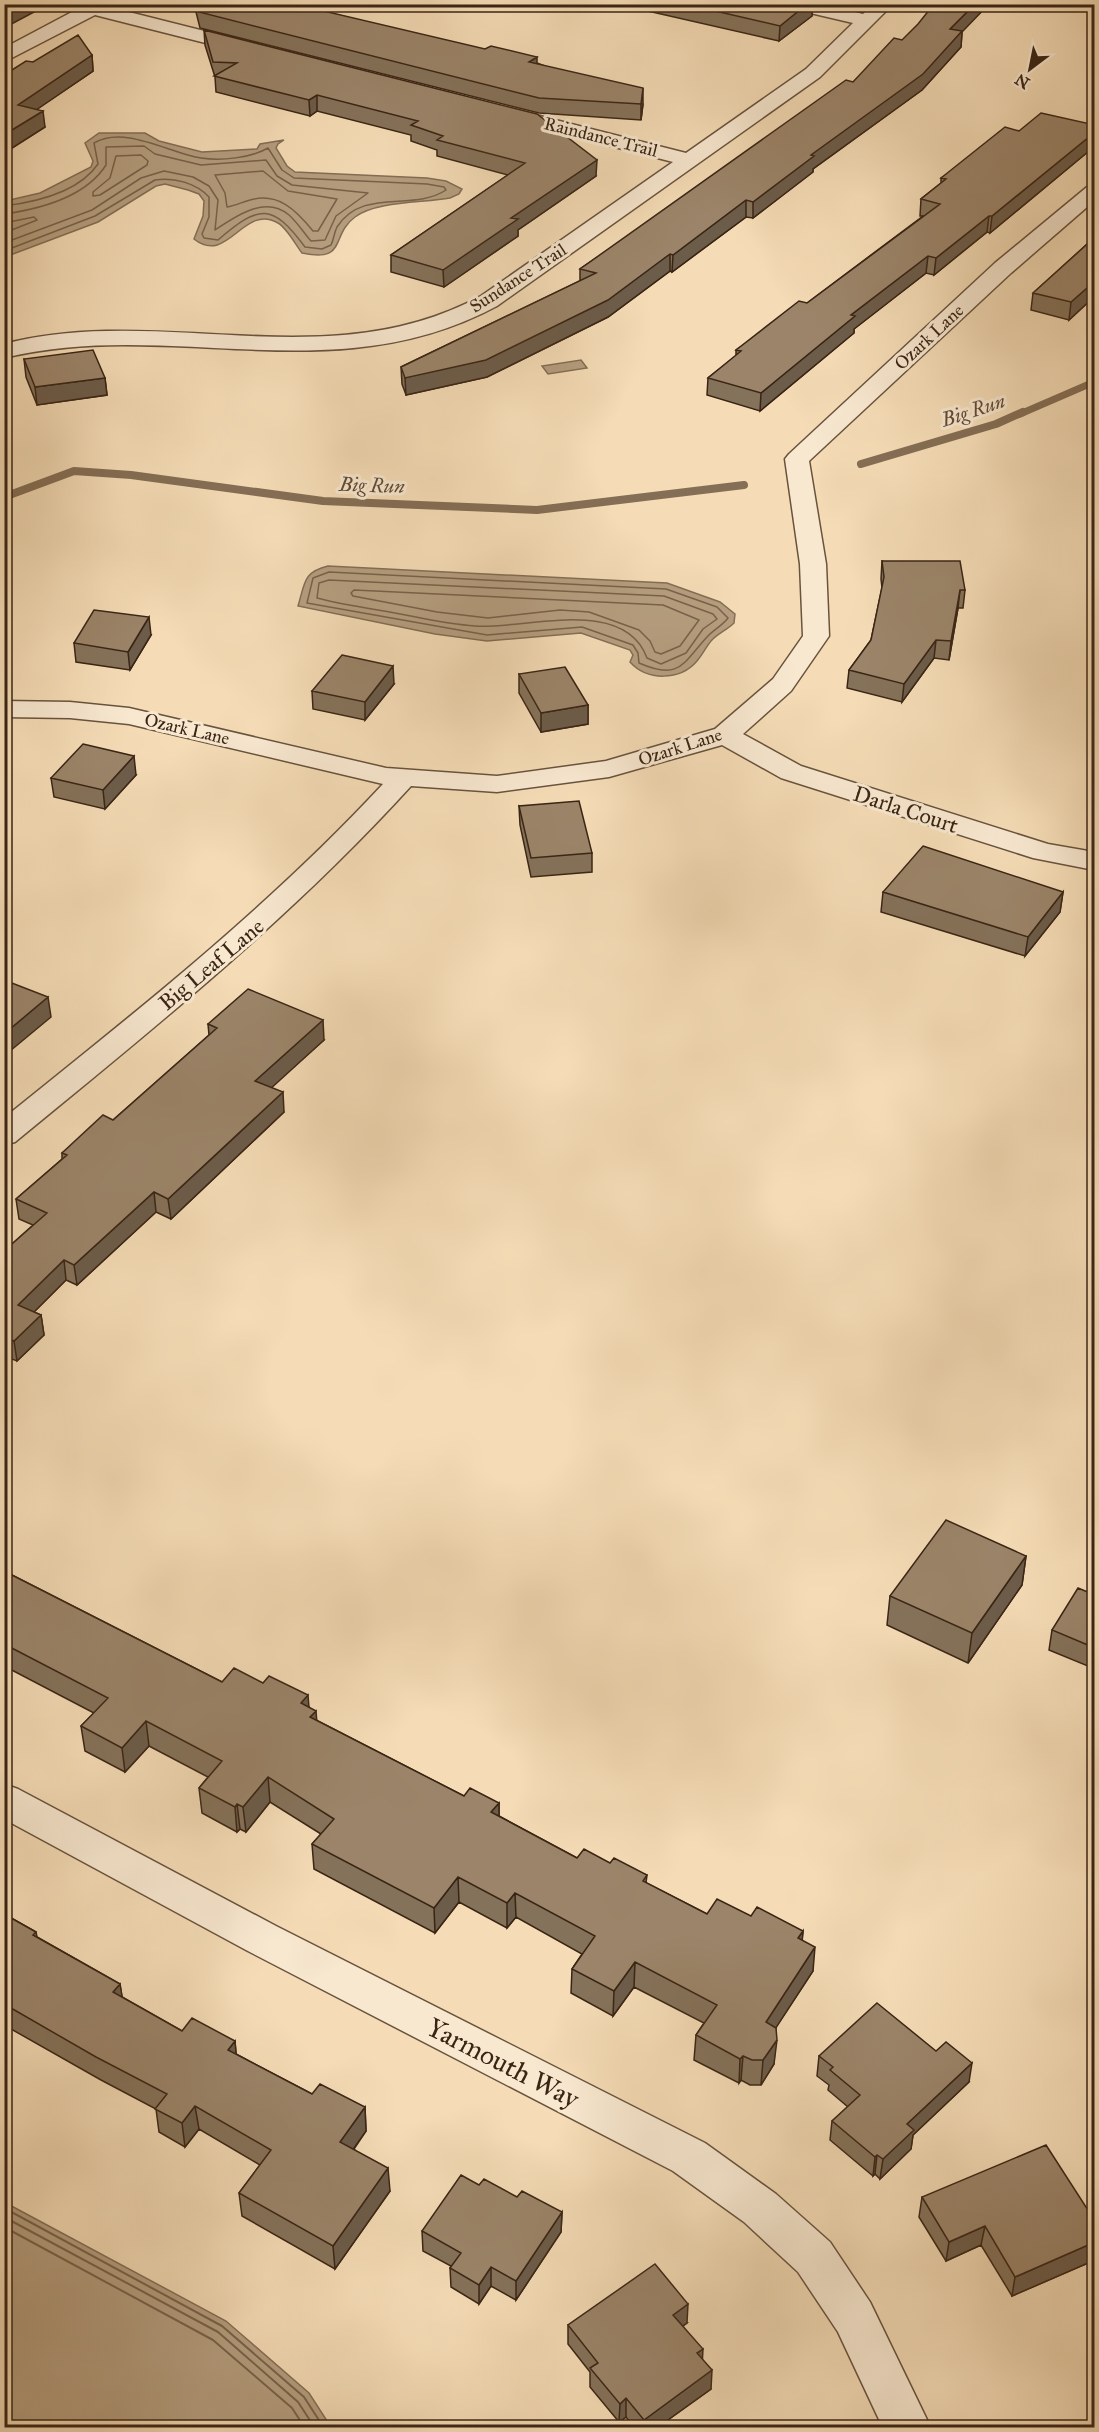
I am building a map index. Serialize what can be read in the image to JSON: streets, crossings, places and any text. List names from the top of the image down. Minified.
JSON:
{"streets":{"street":["Raindance Trail","Sundance Trail","Ozark Lane","Darla Court","Big Leaf Lane","Yarmouth Way"]},"crossings":[["Raindance Trail","Sundance Trail"],["Ozark Lane","Darla Court"],["Ozark Lane","Big Leaf Lane"]],"water":["Big Run"],"north":"bottom left"}
